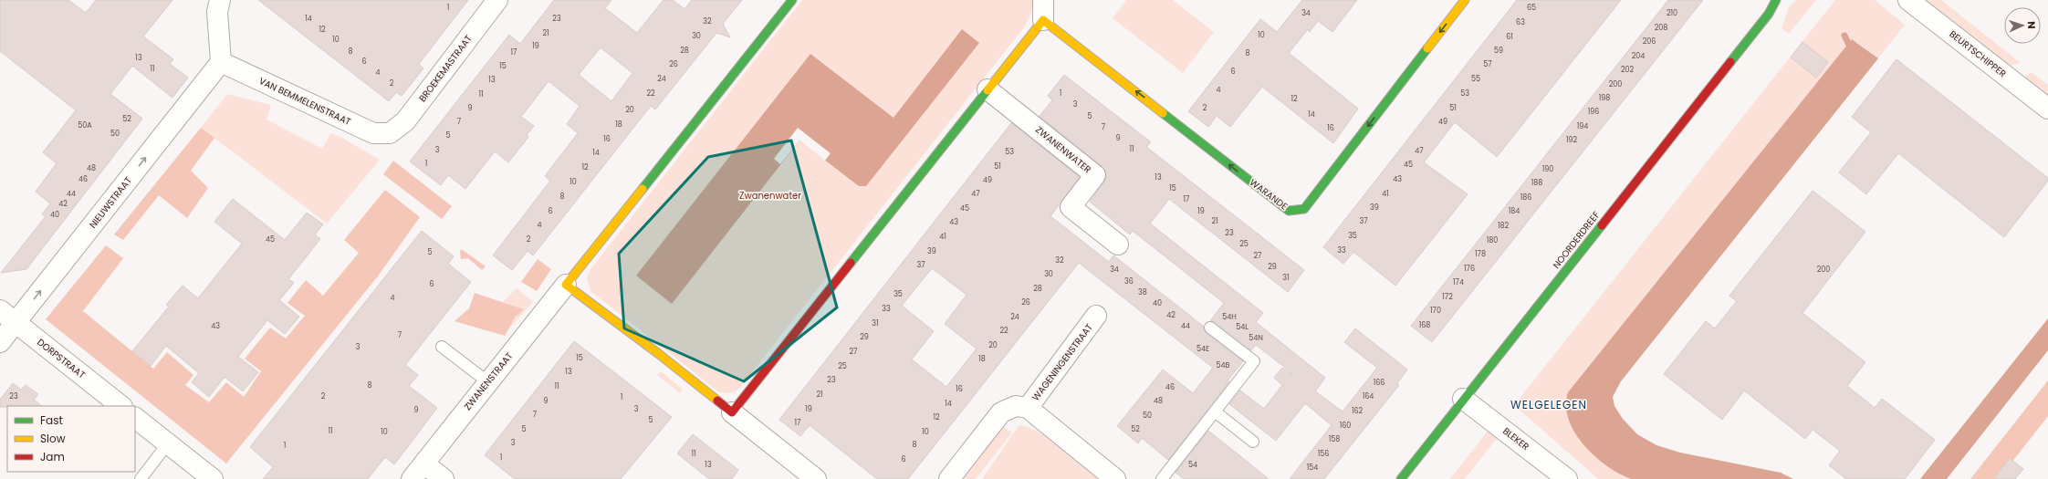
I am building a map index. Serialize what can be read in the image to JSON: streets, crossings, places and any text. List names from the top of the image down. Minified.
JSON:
{"streets":{"street":["BEURTSCHIPPER","BROEKEMASTRAAT","VAN BEMMELENSTRAAT","ZWANENWATER","WARANDE","NIEUWSTRAAT","NOORDERDREEF","DORPSTRAAT","WAGENINGENSTRAAT","ZWANENSTRAAT","BLEKER"]},"crossings":[["BROEKEMASTRAAT","VAN BEMMELENSTRAAT"],["VAN BEMMELENSTRAAT","NIEUWSTRAAT"],["NIEUWSTRAAT","DORPSTRAAT"],["NOORDERDREEF","BLEKER"]],"one_way":["NIEUWSTRAAT"],"districts":["WELGELEGEN"],"parks":["Zwanenwater"],"house_numbers":["1","65","34","210","14","23","32","63","208","12","21","10","30","61","10","206","19","28","59","8","17","8","204","13","6","26","57","15","11","202","6","4","24","55","13","2","200","4","22","1","53","11","198","12","3","9","2","51","20","196","14","5","52","7","49","18","50A","194","7","16","50","5","9","16","192","11","3","47","53","14","1","45","51","12","48","190","13","46","43","49","10","188","15","44","47","41","8","186","17","42","39","45","6","19","184","40","21","37","43","4","182","23","35","41","45","2","180","25","33","39","5","178","27","32","37","29","176","34","200","30","31","36","174","6","28","38","35","172","4","26","40","33","170","42","24","54H","31","168","43","44","54L","22","7","29","54N","20","3","54E","27","15","18","54B","25","13","23","166","8","11","46","16","21","23","2","164","1","9","48","14","3","19","9","162","7","50","12","5","17","160","5","52","11","10","10","158","3","8","1","11","156","1","6","13","54","154"],"legend":["Fast","Slow","Jam"],"north":"right"}
